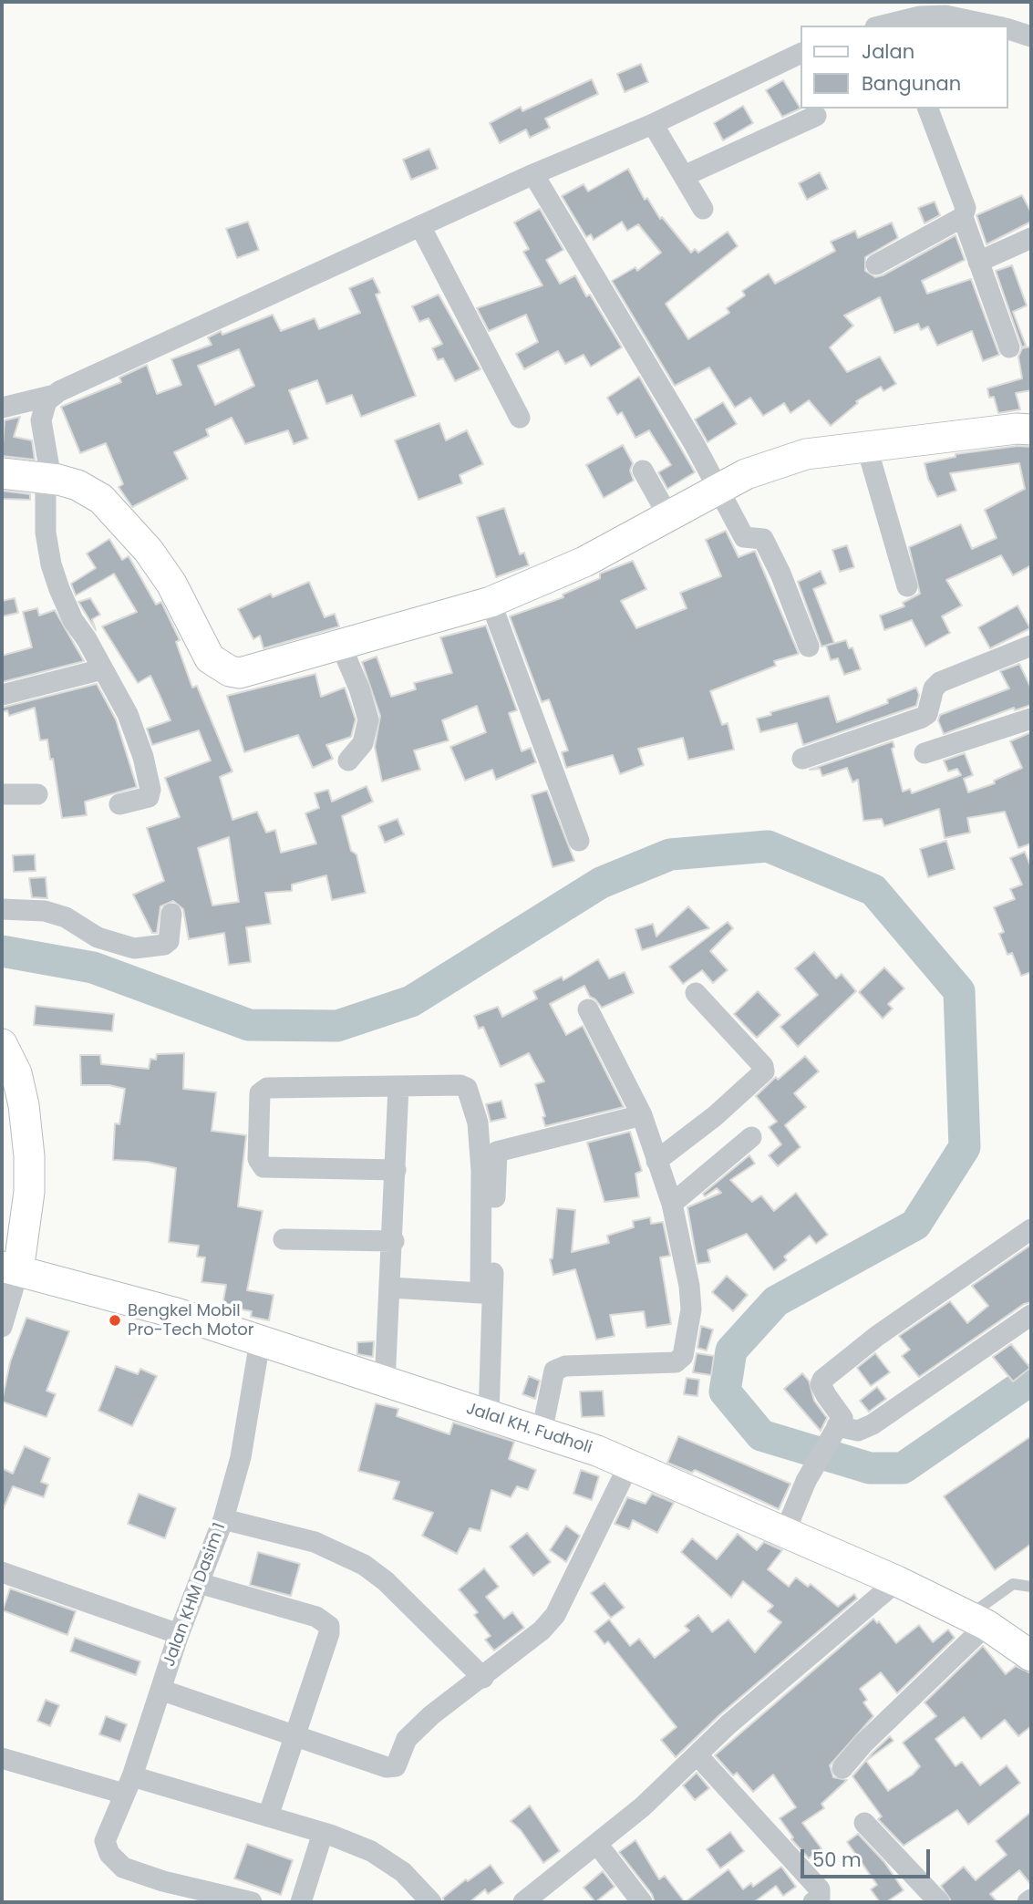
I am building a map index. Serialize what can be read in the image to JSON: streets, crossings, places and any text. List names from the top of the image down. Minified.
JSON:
{"streets":{"main road":["Jalal KH. Fudholi"],"street":["Jalan KHM Dasim 1"]},"crossings":[["Jalal KH. Fudholi","Jalan KHM Dasim 1"]],"places":["Bengkel Mobil Pro-Tech Motor"],"legend":["Jalan","Bangunan"],"scale_bar":"50 m"}
